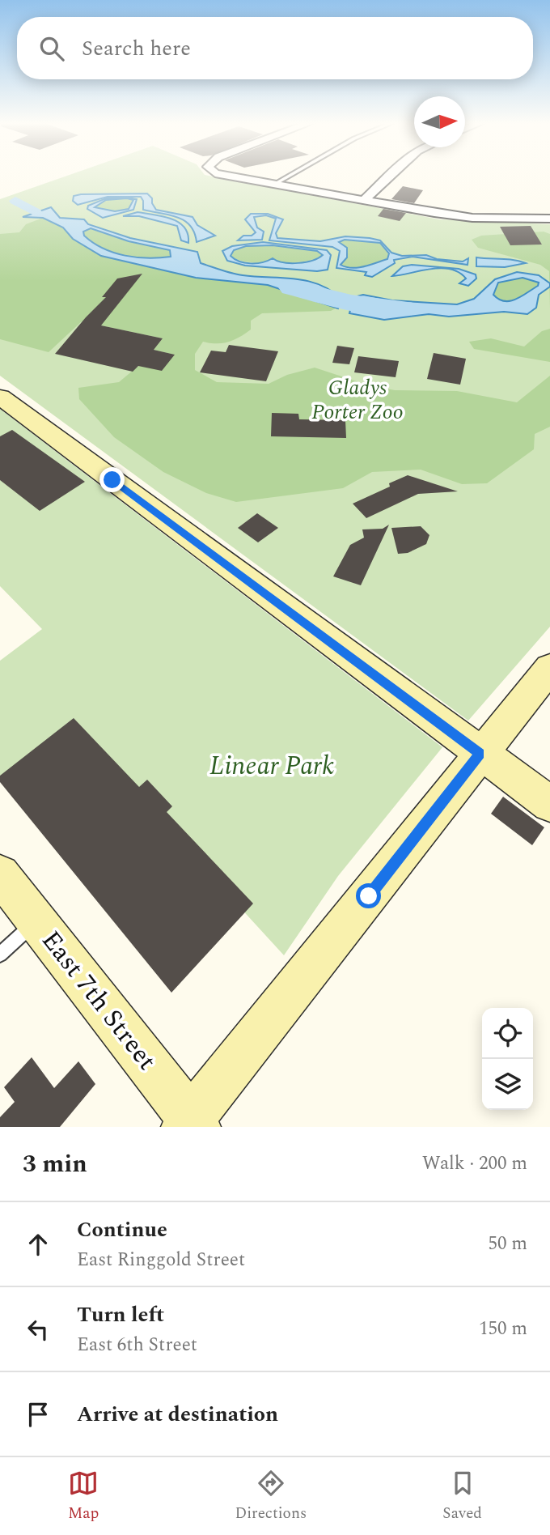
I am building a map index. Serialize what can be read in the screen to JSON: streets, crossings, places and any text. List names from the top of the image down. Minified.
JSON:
{"streets":{"main road":["East 7th Street"]},"parks":["Gladys Porter Zoo","Linear Park"],"north":"right","page":{"search":"Search here","heading":["3 min","Walk · 200 m"],"list":[["Continue","East Ringgold Street","50 m"],["Turn left","East 6th Street","150 m"],"Arrive at destination"],"nav":["Map","Directions","Saved"]}}
